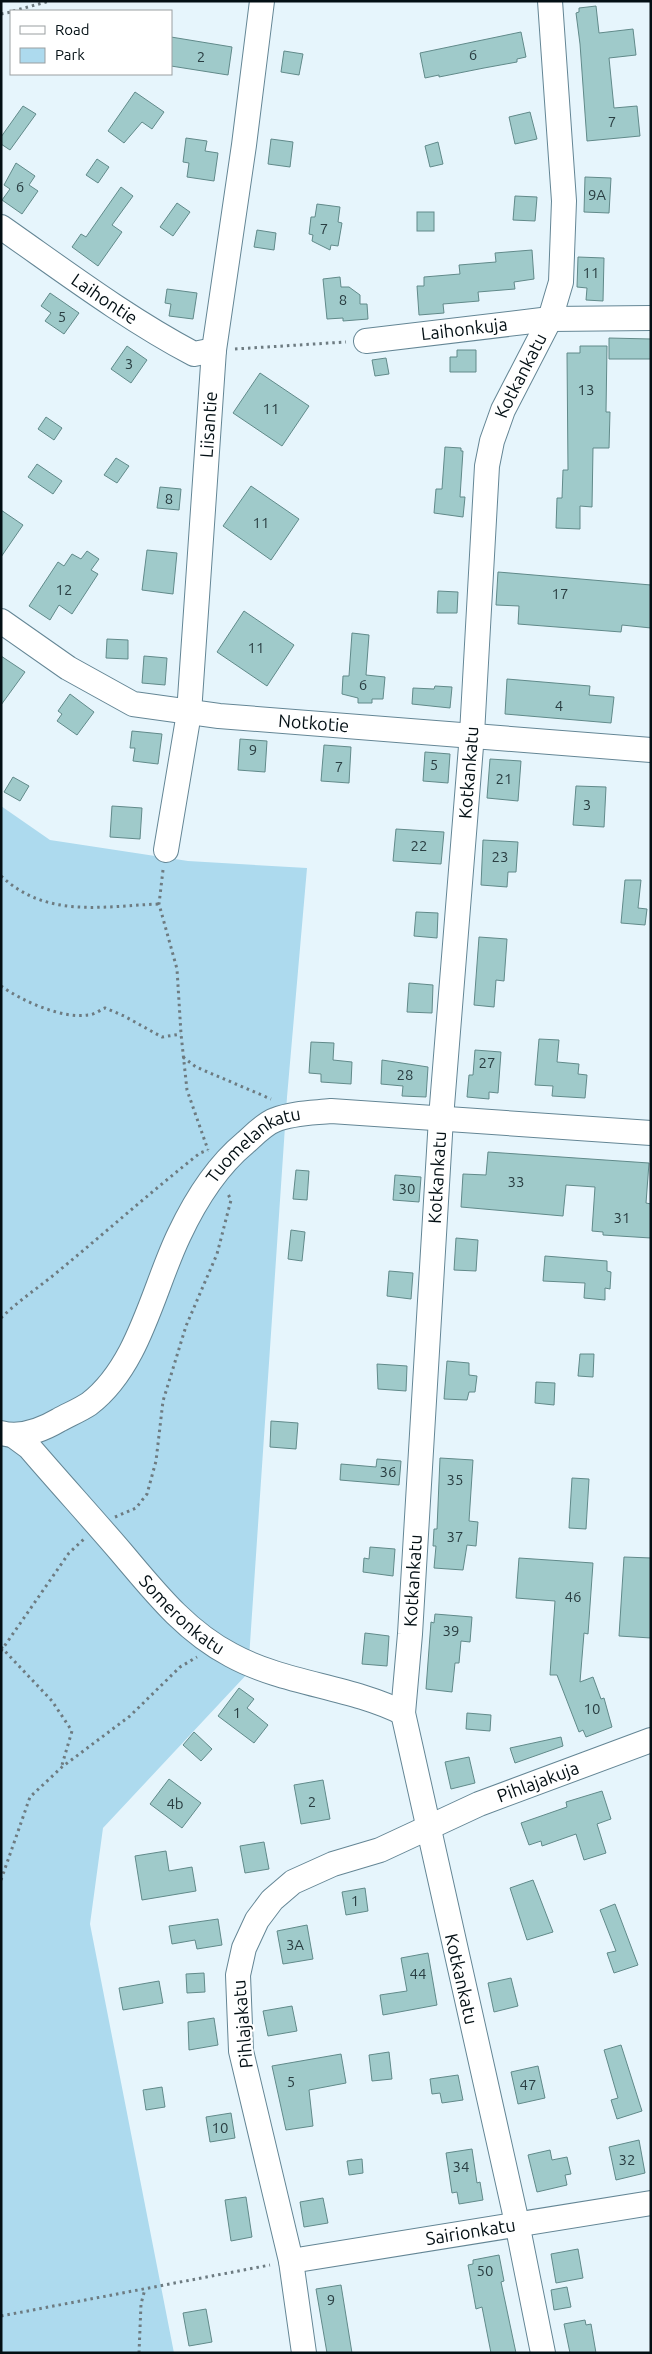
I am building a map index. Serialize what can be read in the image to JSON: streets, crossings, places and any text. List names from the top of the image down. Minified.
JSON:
{"streets":{"street":["Laihontie","Laihonkuja","Kotkankatu","Liisantie","Notkotie","Tuomelankatu","Someronkatu","Pihlajakuja","Pihlajakatu","Sairionkatu"]},"crossings":[["Laihontie","Liisantie"],["Laihonkuja","Kotkankatu"],["Kotkankatu","Notkotie"],["Kotkankatu","Tuomelankatu"],["Kotkankatu","Someronkatu"],["Kotkankatu","Pihlajakuja"],["Kotkankatu","Pihlajakatu"],["Kotkankatu","Sairionkatu"],["Liisantie","Notkotie"],["Tuomelankatu","Someronkatu"],["Pihlajakuja","Pihlajakatu"],["Pihlajakatu","Sairionkatu"]],"house_numbers":["6","2","7","6","9A","7","11","8","5","3","13","11","8","11","12","17","11","6","4","9","5","7","21","3","22","23","27","28","33","30","31","36","35","37","46","39","10","1","2","4b","1","3A","44","5","47","10","32","34","50","9"],"legend":["Road","Park"]}
